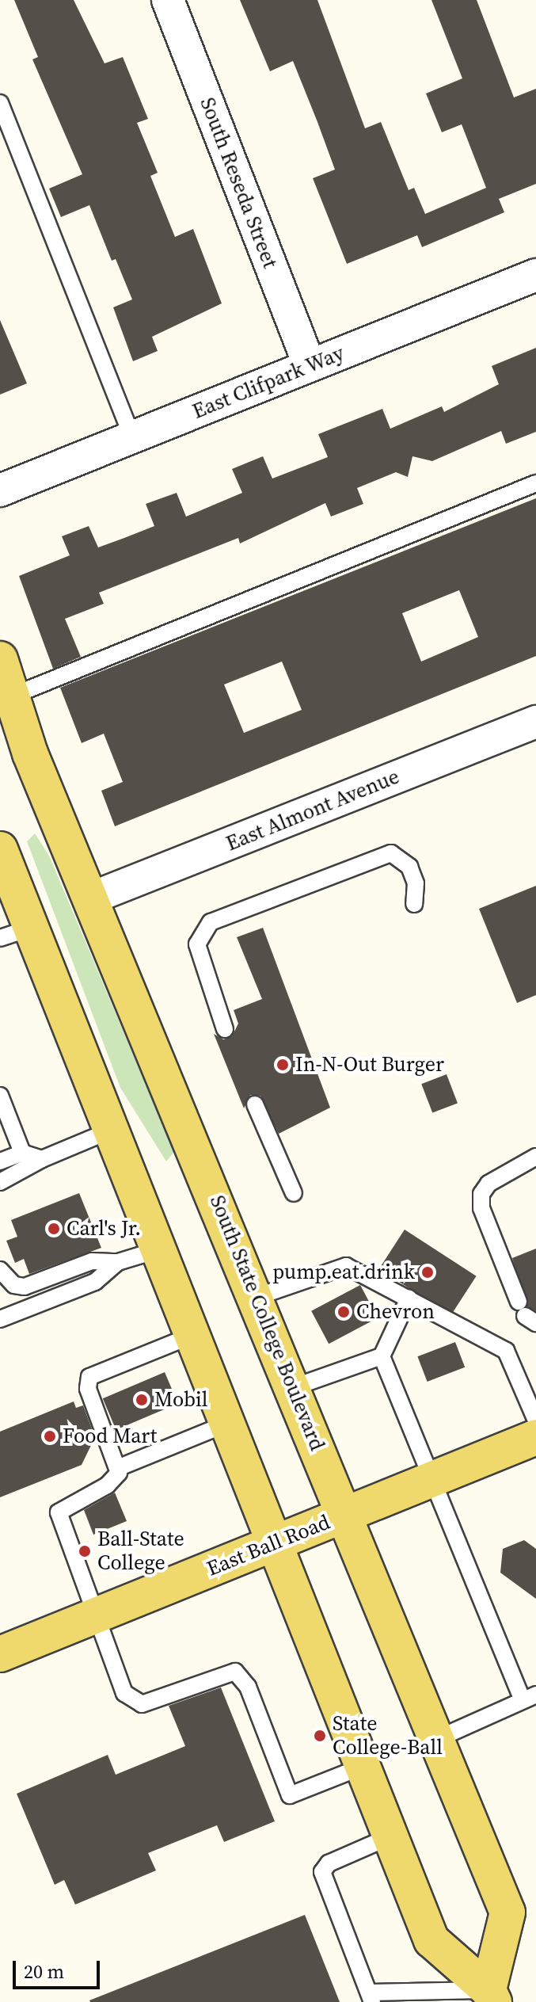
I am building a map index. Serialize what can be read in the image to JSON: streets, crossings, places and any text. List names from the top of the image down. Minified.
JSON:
{"streets":{"main road":["South State College Boulevard","East Ball Road"],"street":["South Reseda Street","East Clifpark Way","East Almont Avenue"]},"crossings":[["South Reseda Street","East Clifpark Way"],["East Almont Avenue","South State College Boulevard"],["South State College Boulevard","East Ball Road"]],"places":["In-N-Out Burger","Carl's Jr.","pump.eat.drink","Chevron","Mobil","Food Mart","Ball-State College","State College-Ball"],"scale_bar":"20 m"}
